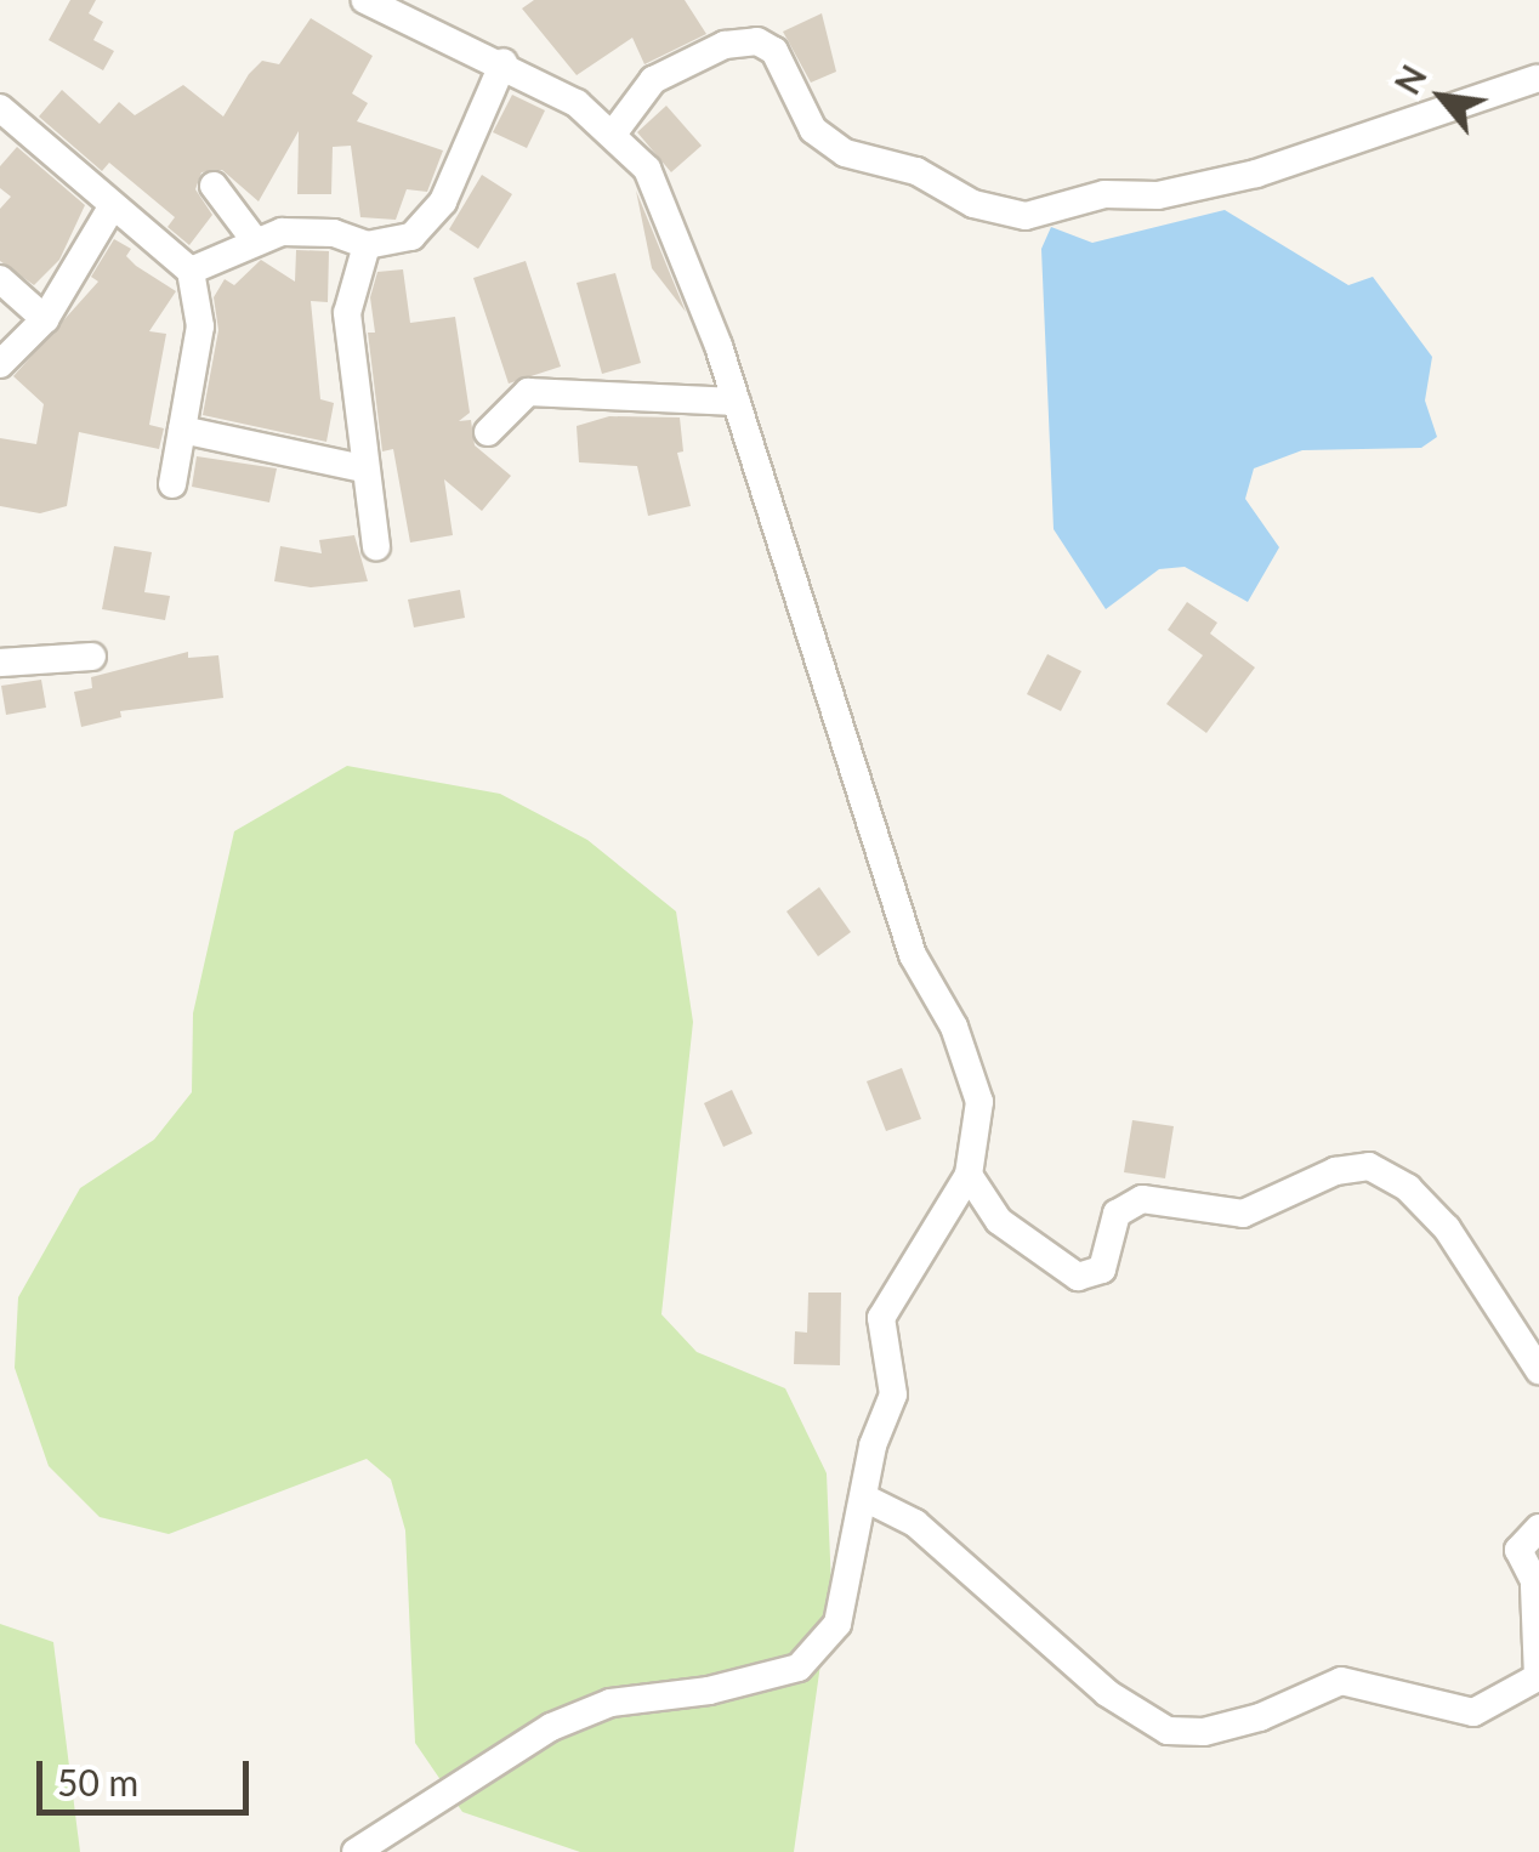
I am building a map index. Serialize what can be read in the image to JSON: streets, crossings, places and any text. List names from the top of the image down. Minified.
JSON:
{"scale_bar":"50 m","north":"top left"}
